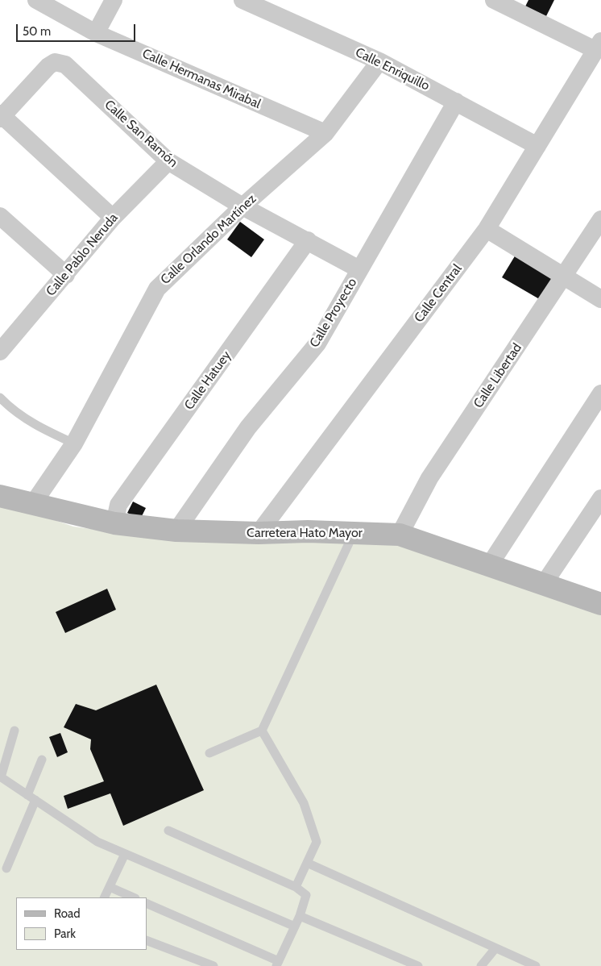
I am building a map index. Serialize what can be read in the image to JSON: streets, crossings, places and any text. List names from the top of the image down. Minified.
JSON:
{"streets":{"street":["Calle Enriquillo","Calle Hermanas Mirabal","Calle San Ramón","Calle Orlando Martínez","Calle Pablo Neruda","Calle Central","Calle Proyecto","Calle Libertad","Calle Hatuey","Carretera Hato Mayor"]},"crossings":[["Calle Enriquillo","Calle Orlando Martínez"],["Calle Enriquillo","Calle Central"],["Calle Enriquillo","Calle Proyecto"],["Calle Hermanas Mirabal","Calle Orlando Martínez"],["Calle San Ramón","Calle Orlando Martínez"],["Calle San Ramón","Calle Pablo Neruda"],["Calle San Ramón","Calle Proyecto"],["Calle San Ramón","Calle Hatuey"],["Calle Orlando Martínez","Carretera Hato Mayor"],["Calle Central","Carretera Hato Mayor"],["Calle Proyecto","Carretera Hato Mayor"],["Calle Libertad","Carretera Hato Mayor"],["Calle Hatuey","Carretera Hato Mayor"]],"legend":["Road","Park"],"scale_bar":"50 m"}
